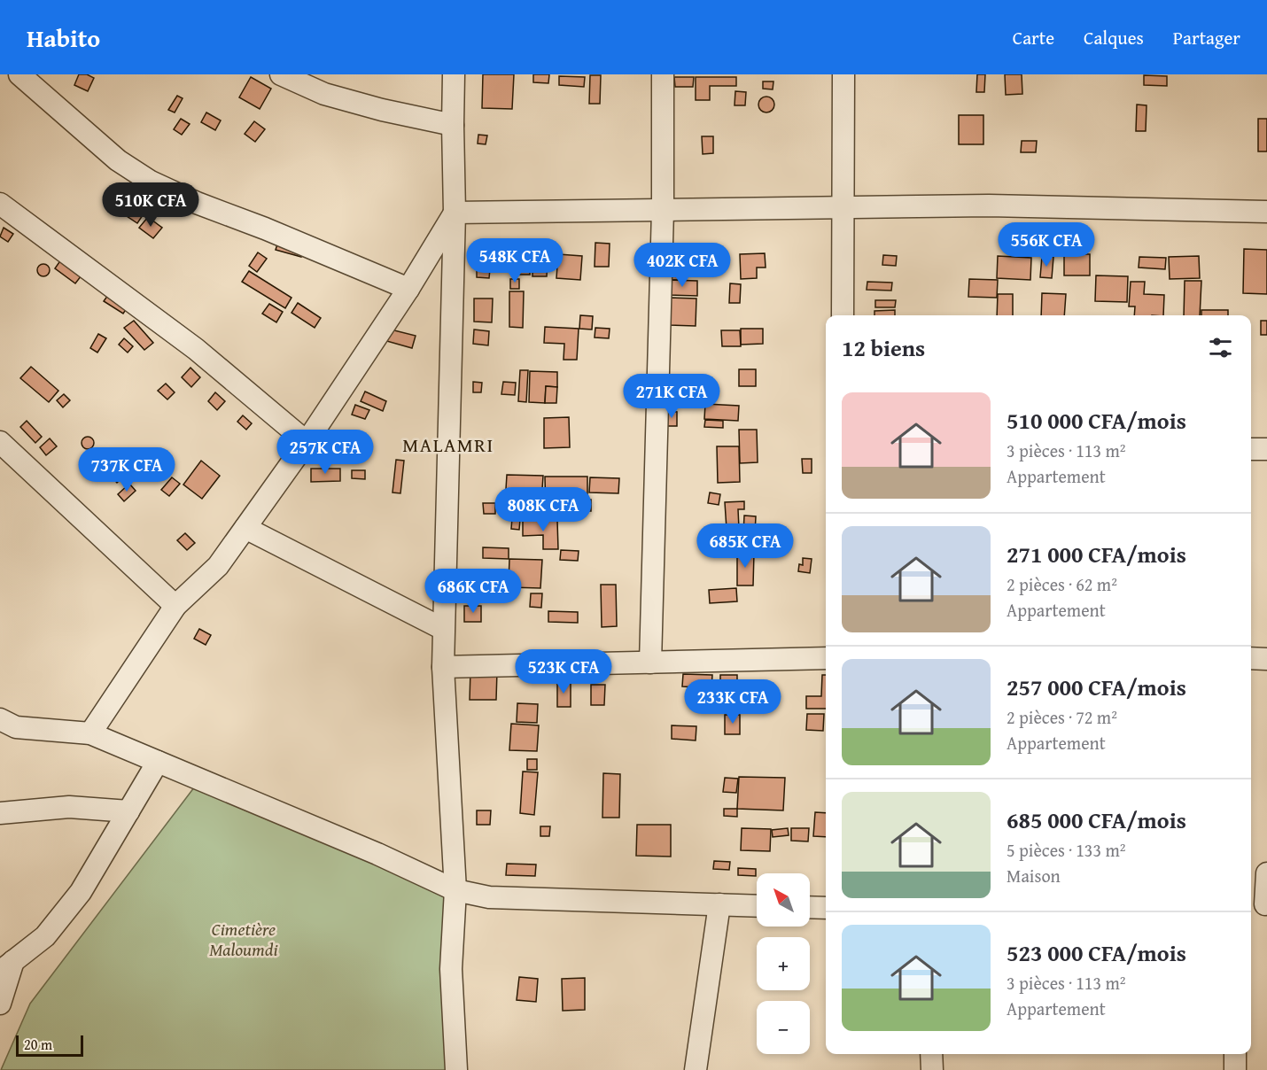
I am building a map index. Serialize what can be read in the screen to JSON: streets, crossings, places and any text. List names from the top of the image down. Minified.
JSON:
{"districts":["MALAMRI"],"parks":["Cimetière Maloumdi"],"scale_bar":"20 m","north":"top left","page":{"header":"Habito","nav":["Carte","Calques","Partager"],"price":["510K CFA","556K CFA","548K CFA","402K CFA","271K CFA","257K CFA","737K CFA","808K CFA","685K CFA","686K CFA","523K CFA","233K CFA"],"heading":"12 biens","list":[{"name":"510 000 CFA/mois","note":"3 pièces · 113 m² · Appartement"},{"name":"271 000 CFA/mois","note":"2 pièces · 62 m² · Appartement"},{"name":"257 000 CFA/mois","note":"2 pièces · 72 m² · Appartement"},{"name":"685 000 CFA/mois","note":"5 pièces · 133 m² · Maison"},{"name":"523 000 CFA/mois","note":"3 pièces · 113 m² · Appartement"}],"map_buttons":["+","−"],"scale":"20 m"}}
